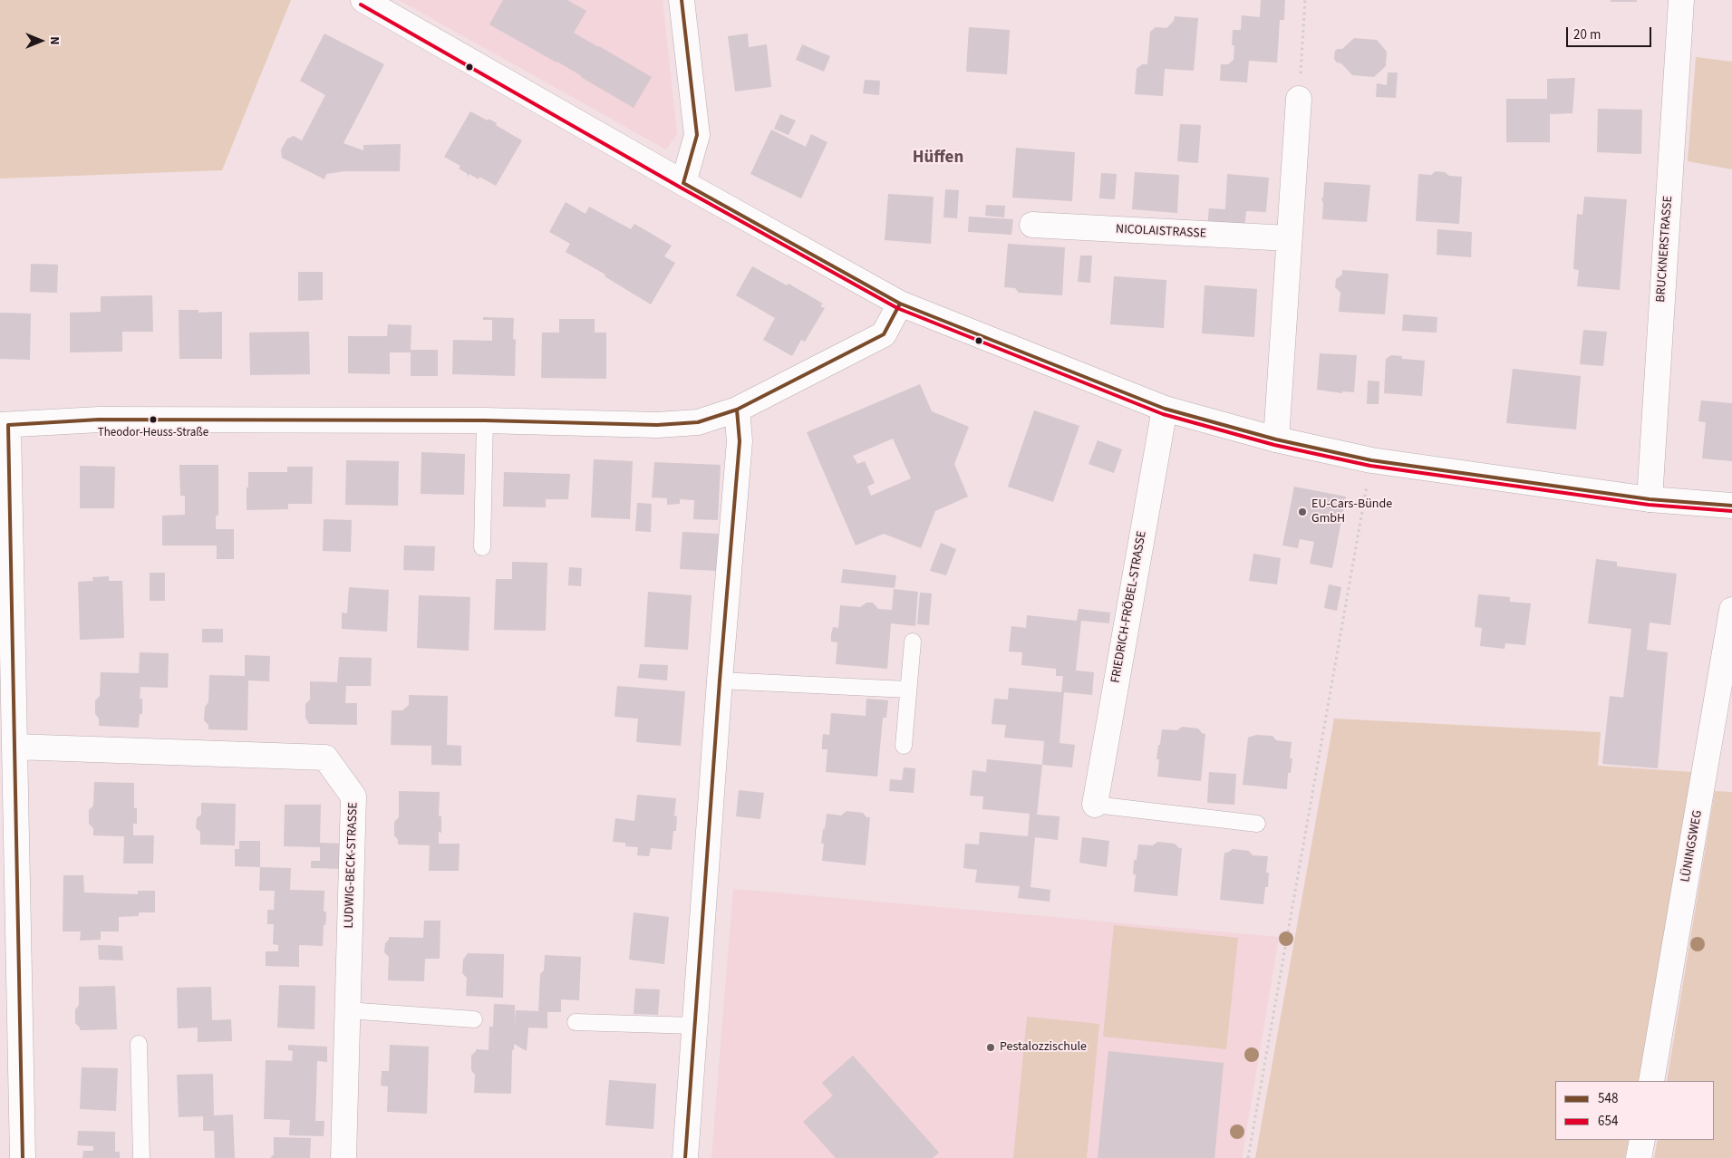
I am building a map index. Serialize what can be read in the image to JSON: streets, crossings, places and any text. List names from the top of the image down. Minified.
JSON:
{"streets":{"street":["NICOLAISTRASSE","BRUCKNERSTRASSE","FRIEDRICH-FRÖBEL-STRASSE","LÜNINGSWEG","LUDWIG-BECK-STRASSE"]},"districts":["Hüffen"],"places":["Theodor-Heuss-Straße","EU-Cars-Bünde GmbH","Pestalozzischule"],"lines":["transit line 548","transit line 654"],"legend":["548","654"],"scale_bar":"20 m","north":"right"}
